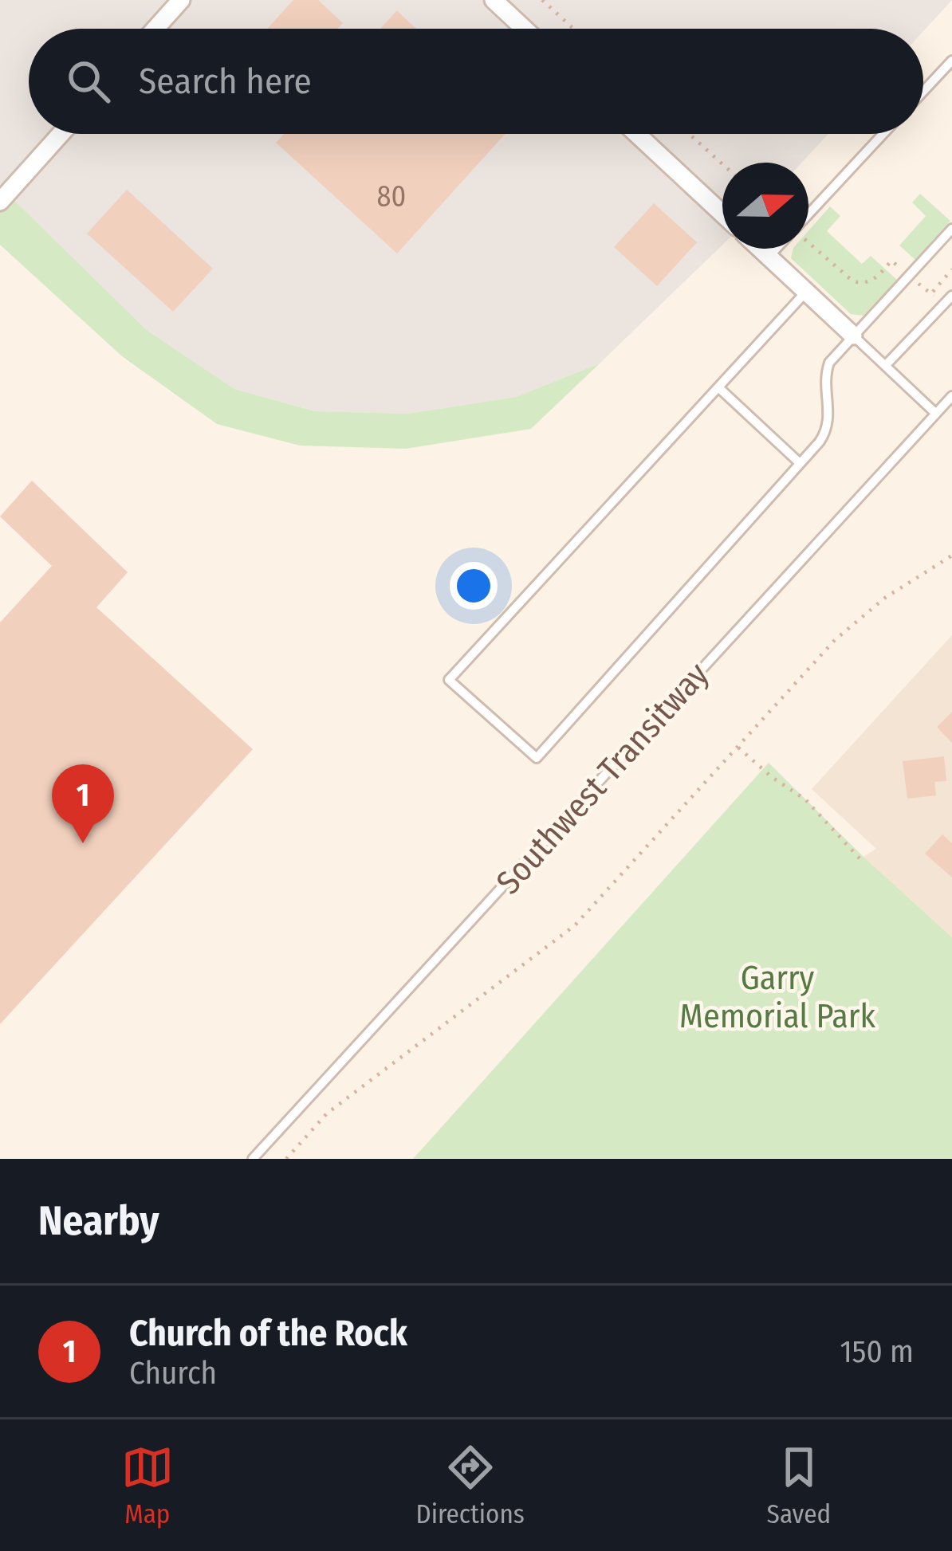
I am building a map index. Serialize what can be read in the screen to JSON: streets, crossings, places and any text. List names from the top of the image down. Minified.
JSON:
{"streets":{"lane":["Southwest Transitway"]},"parks":["Garry Memorial Park"],"house_numbers":["80"],"north":"right","page":{"search":"Search here","pins":"1","heading":"Nearby","list":[{"mark":"1","name":"Church of the Rock","note":"Church","value":"150 m"}],"nav":["Map","Directions","Saved"]}}
